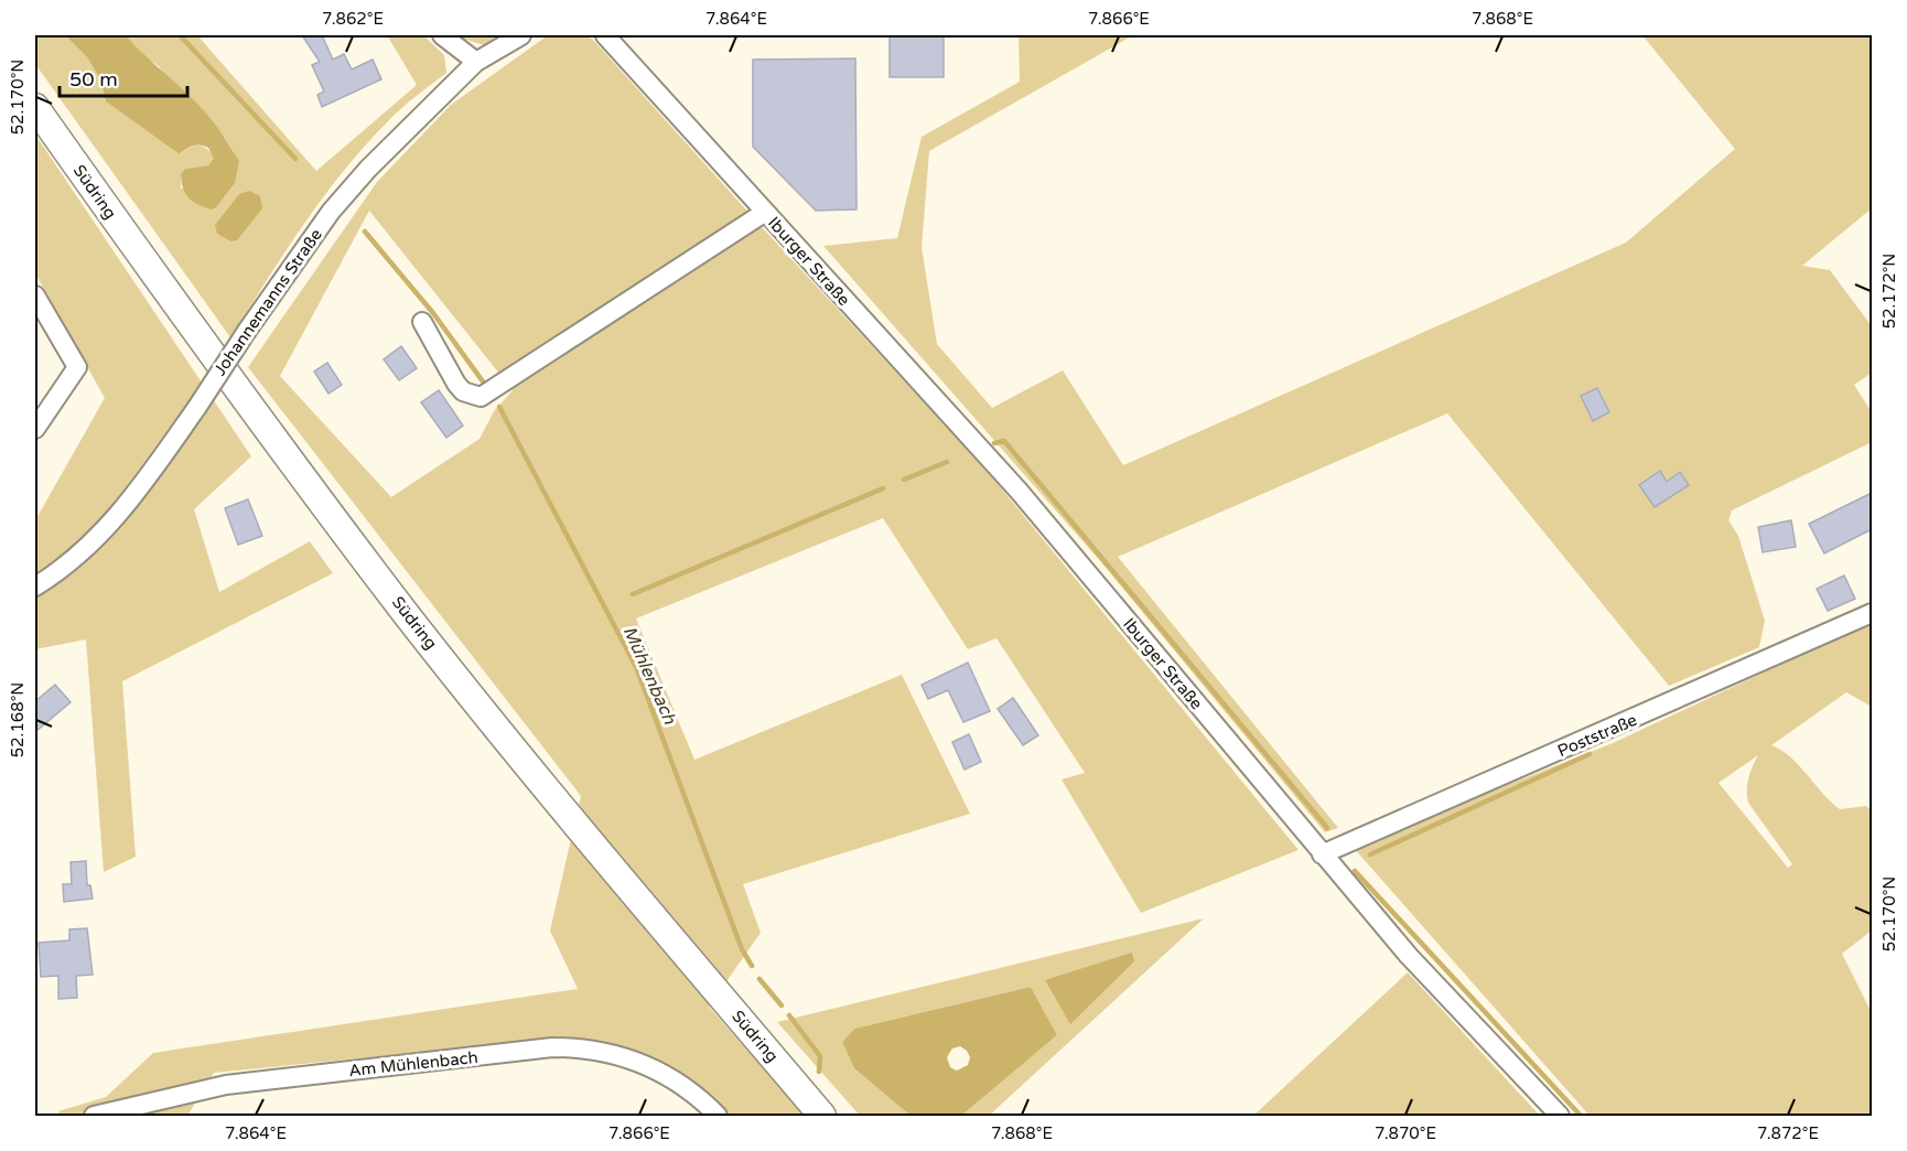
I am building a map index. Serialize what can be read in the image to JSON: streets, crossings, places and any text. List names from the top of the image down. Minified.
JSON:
{"streets":{"main road":["Südring"],"street":["Iburger Straße","Johannemanns Straße","Poststraße","Am Mühlenbach"]},"crossings":[["Iburger Straße","Poststraße"]],"water":["Mühlenbach"],"scale_bar":"50 m","coordinates":["7.862°E","7.864°E","7.866°E","7.868°E","52.170°N","52.172°N","52.168°N","7.870°E","7.872°E"]}
